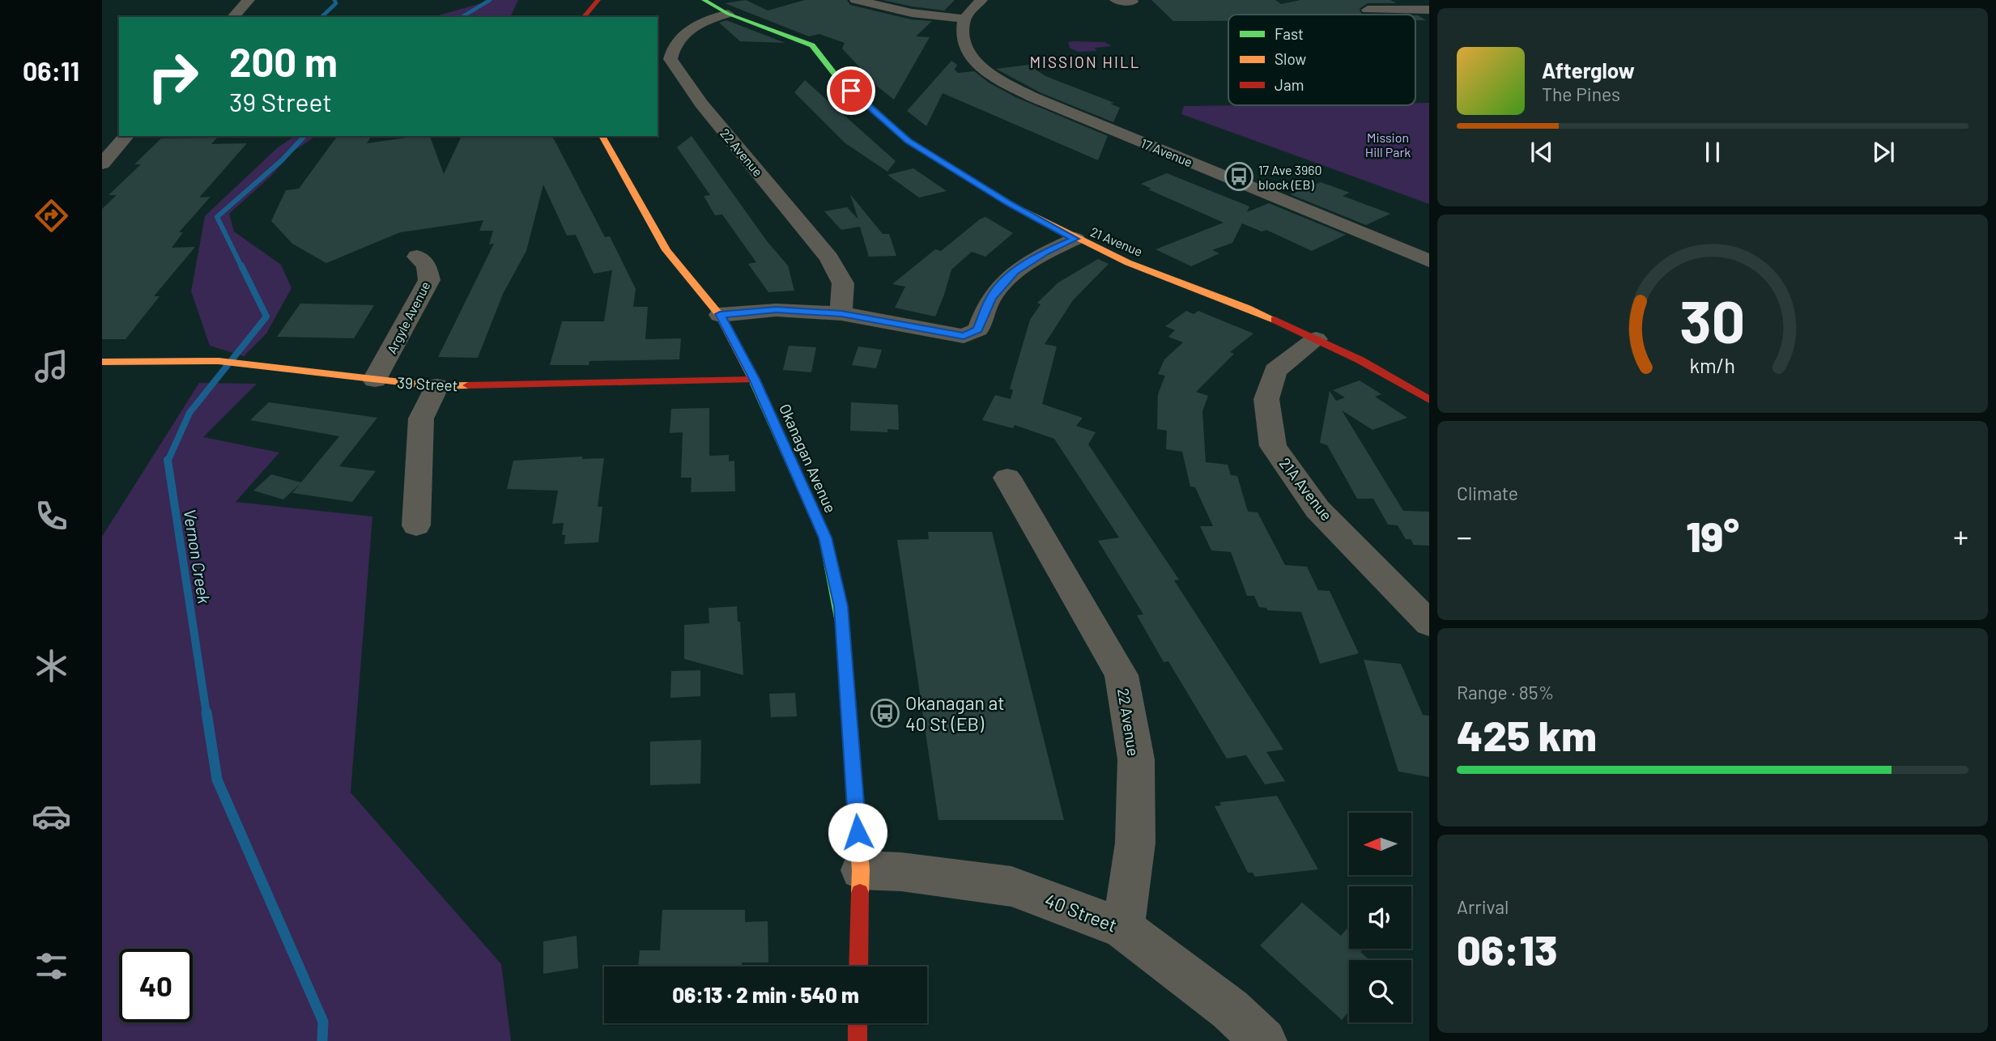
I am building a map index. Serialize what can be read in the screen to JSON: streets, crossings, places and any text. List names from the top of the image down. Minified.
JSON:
{"streets":{"street":["22 Avenue","17 Avenue","21 Avenue","Argyle Avenue","39 Street","Okanagan Avenue","21A Avenue","40 Street"]},"crossings":[["22 Avenue","21 Avenue"],["22 Avenue","40 Street"],["21 Avenue","21A Avenue"],["Argyle Avenue","39 Street"],["39 Street","Okanagan Avenue"],["Okanagan Avenue","40 Street"]],"districts":["MISSION HILL"],"water":["Vernon Creek"],"parks":["Mission Hill Park"],"places":{"bus stop":["17 Ave 3960 block (EB)","Okanagan at 40 St (EB)"]},"legend":["Fast","Slow","Jam"],"north":"left","page":{"tabs":"06:11","turn":["200 m","39 Street"],"song":["Afterglow","The Pines"],"tile":["Climate",["Range · 85%","425 km"],["Arrival","06:13"]],"heat":["−","19°","+"],"limit":"40","trip":"06:13 · 2 min · 540 m","gauge":["30","km/h"]}}
